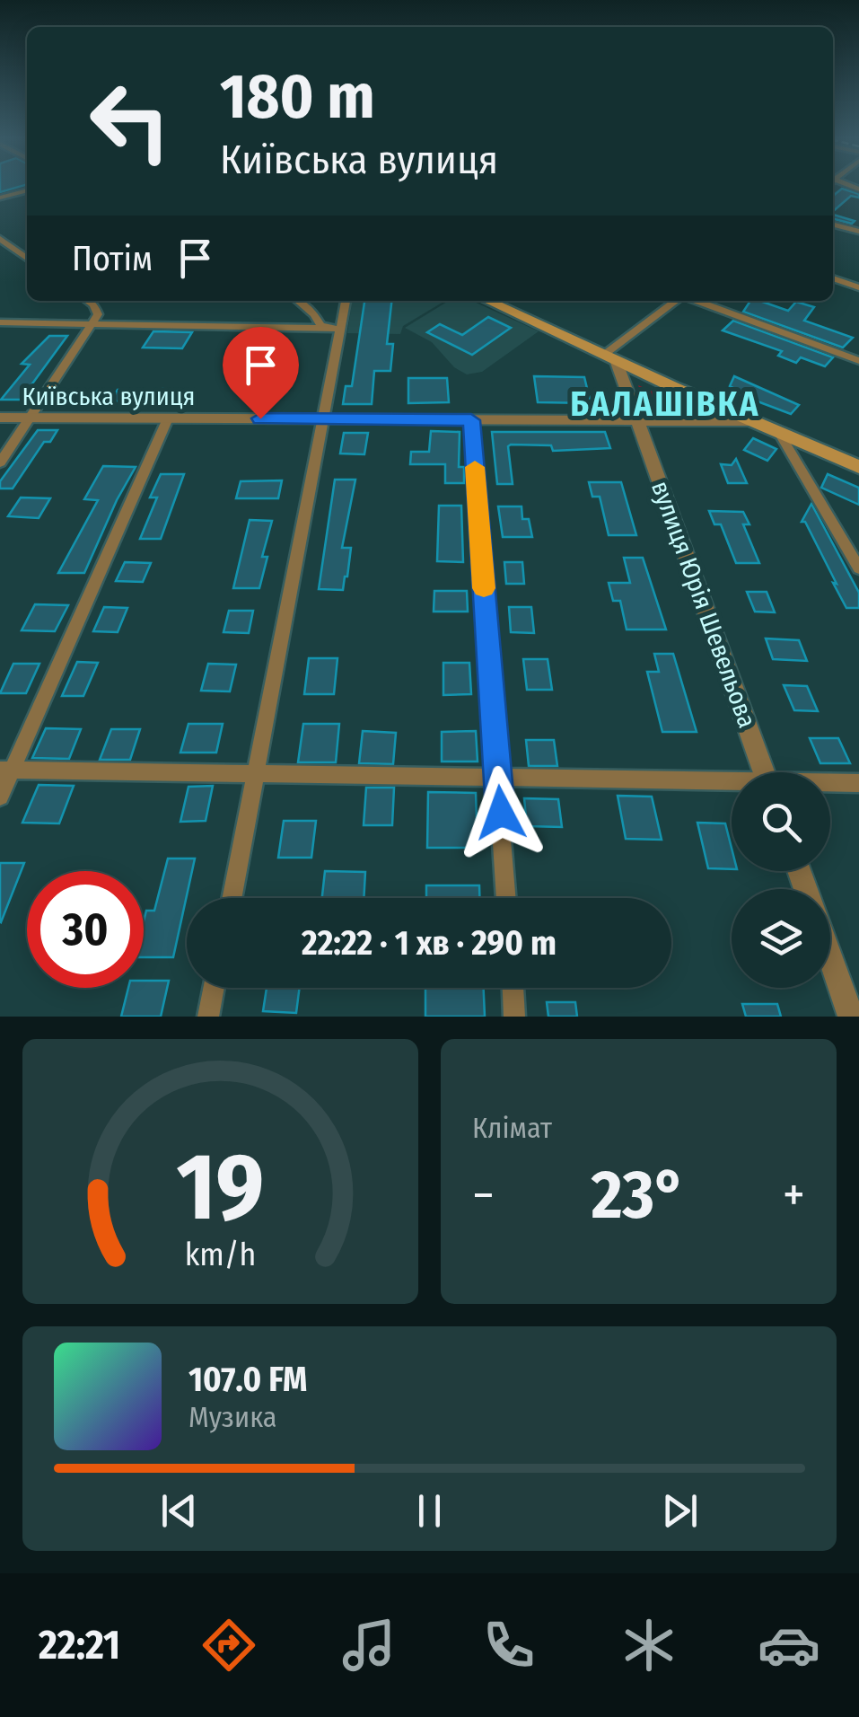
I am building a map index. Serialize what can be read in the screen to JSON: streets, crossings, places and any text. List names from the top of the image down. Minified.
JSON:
{"streets":{"street":["Київська вулиця","вулиця Юрія Шевельова"]},"crossings":[["Київська вулиця","вулиця Юрія Шевельова"]],"districts":["БАЛАШІВКА"],"page":{"turn":["180 m","Київська вулиця"],"then":"Потім","limit":"30","trip":"22:22 · 1 хв · 290 m","tile":"Клімат","heat":["−","23°","+"],"song":["107.0 FM","Музика"],"tabs":"22:21","gauge":["19","km/h"]}}
